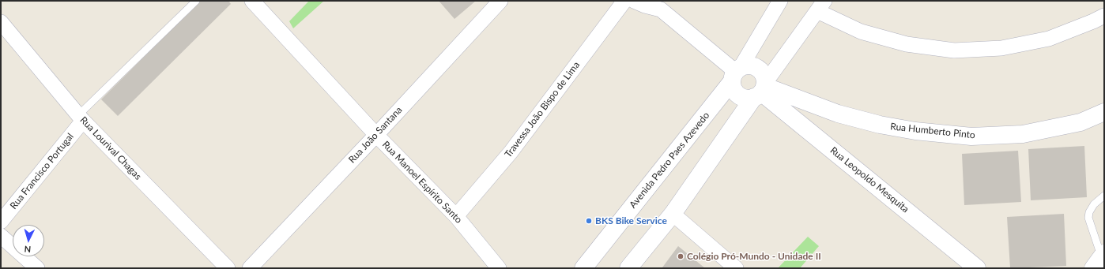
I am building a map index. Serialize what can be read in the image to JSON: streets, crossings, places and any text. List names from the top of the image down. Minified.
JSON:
{"streets":{"street":["Travessa João Bispo de Lima","Rua Humberto Pinto","Rua João Santana","Rua Lourival Chagas","Avenida Pedro Paes Azevedo","Rua Francisco Portugal","Rua Leopoldo Mesquita","Rua Manoel Espírito Santo"]},"crossings":[["Travessa João Bispo de Lima","Rua Manoel Espírito Santo"],["Rua Humberto Pinto","Avenida Pedro Paes Azevedo"],["Rua Humberto Pinto","Rua Leopoldo Mesquita"],["Rua João Santana","Rua Manoel Espírito Santo"],["Rua Lourival Chagas","Rua Francisco Portugal"],["Avenida Pedro Paes Azevedo","Rua Leopoldo Mesquita"]],"places":["BKS Bike Service","Colégio Pró-Mundo - Unidade II"],"north":"bottom"}
